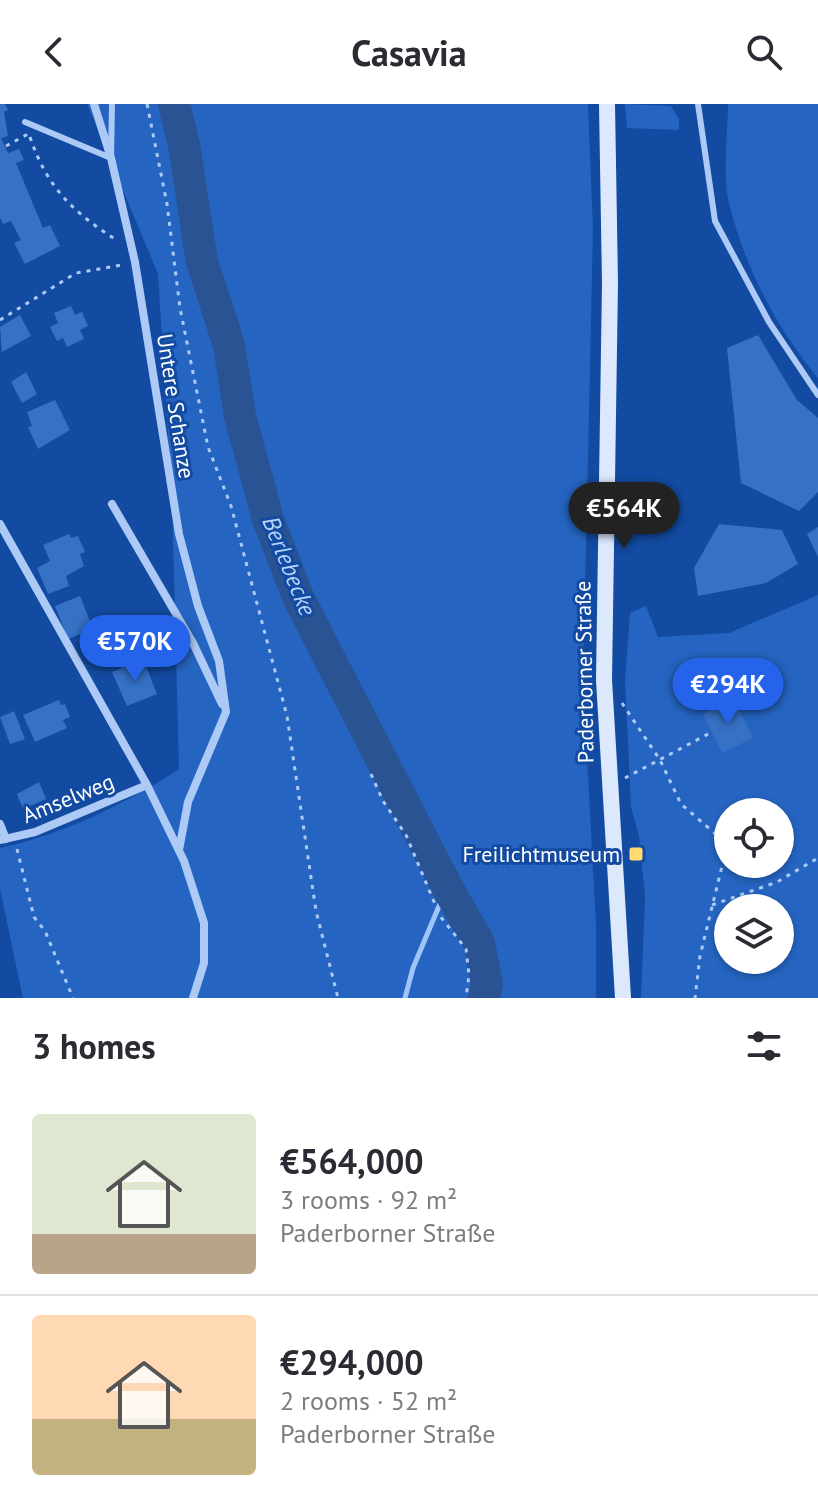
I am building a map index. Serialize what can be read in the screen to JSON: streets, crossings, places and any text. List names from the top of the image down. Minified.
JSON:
{"streets":{"main road":["Paderborner Straße"],"street":["Untere Schanze","Amselweg"]},"water":["Berlebecke"],"places":{"transit":["Freilichtmuseum"]},"page":{"header":"Casavia","price":["€564K","€570K","€294K"],"heading":"3 homes","list":[{"name":"€564,000","note":"3 rooms · 92 m² · Paderborner Straße"},{"name":"€294,000","note":"2 rooms · 52 m² · Paderborner Straße"}]}}
